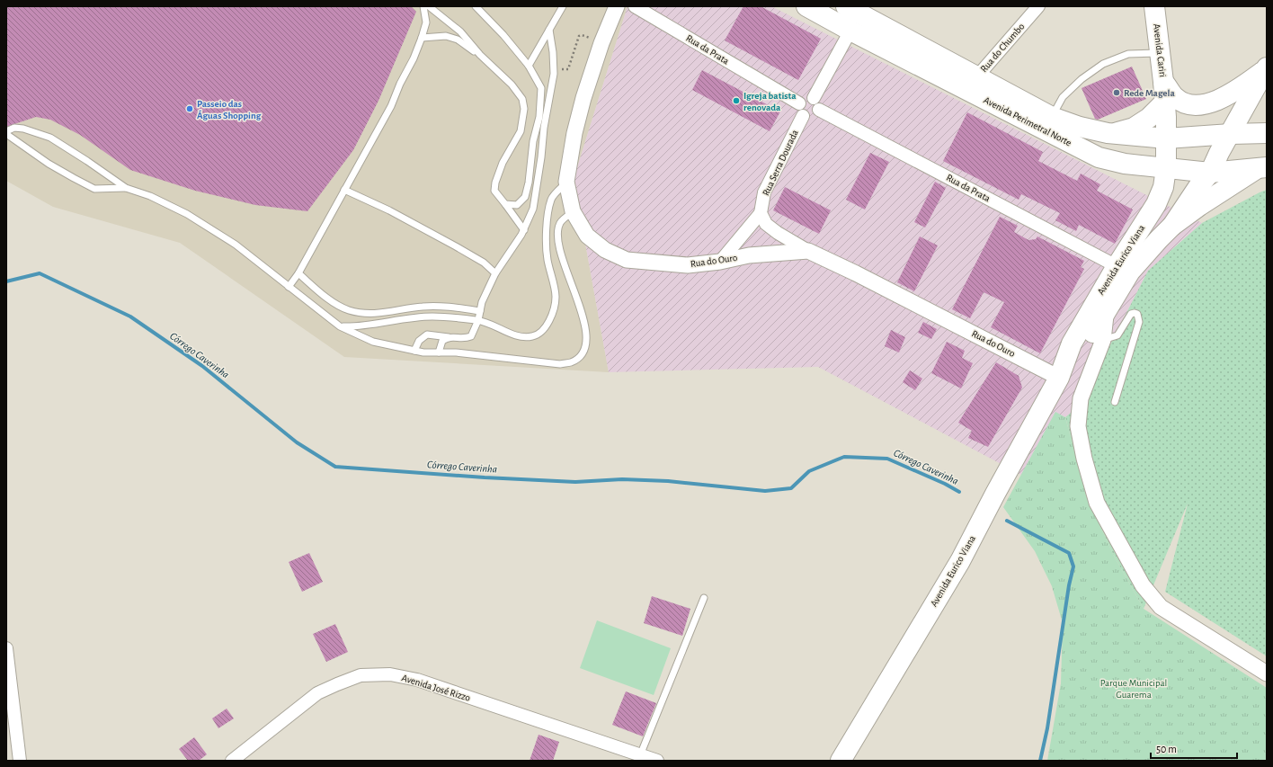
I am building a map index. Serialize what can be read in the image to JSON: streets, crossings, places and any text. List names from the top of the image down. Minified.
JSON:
{"streets":{"main road":["Avenida Cariri","Avenida Perimetral Norte","Avenida Eurico Viana"],"street":["Rua do Chumbo","Rua da Prata","Rua Serra Dourada","Rua do Ouro","Avenida José Rizzo"]},"crossings":[["Rua do Chumbo","Avenida Perimetral Norte"],["Rua da Prata","Rua Serra Dourada"],["Rua da Prata","Avenida Eurico Viana"],["Avenida Cariri","Avenida Perimetral Norte"],["Avenida Cariri","Avenida Eurico Viana"],["Avenida Perimetral Norte","Avenida Eurico Viana"],["Avenida Eurico Viana","Rua do Ouro"]],"water":["Córrego Caverinha"],"parks":["Parque Municipal Guarema"],"places":["Rede Magela","Igreja batista renovada","Passeio das Águas Shopping"],"scale_bar":"50 m"}
